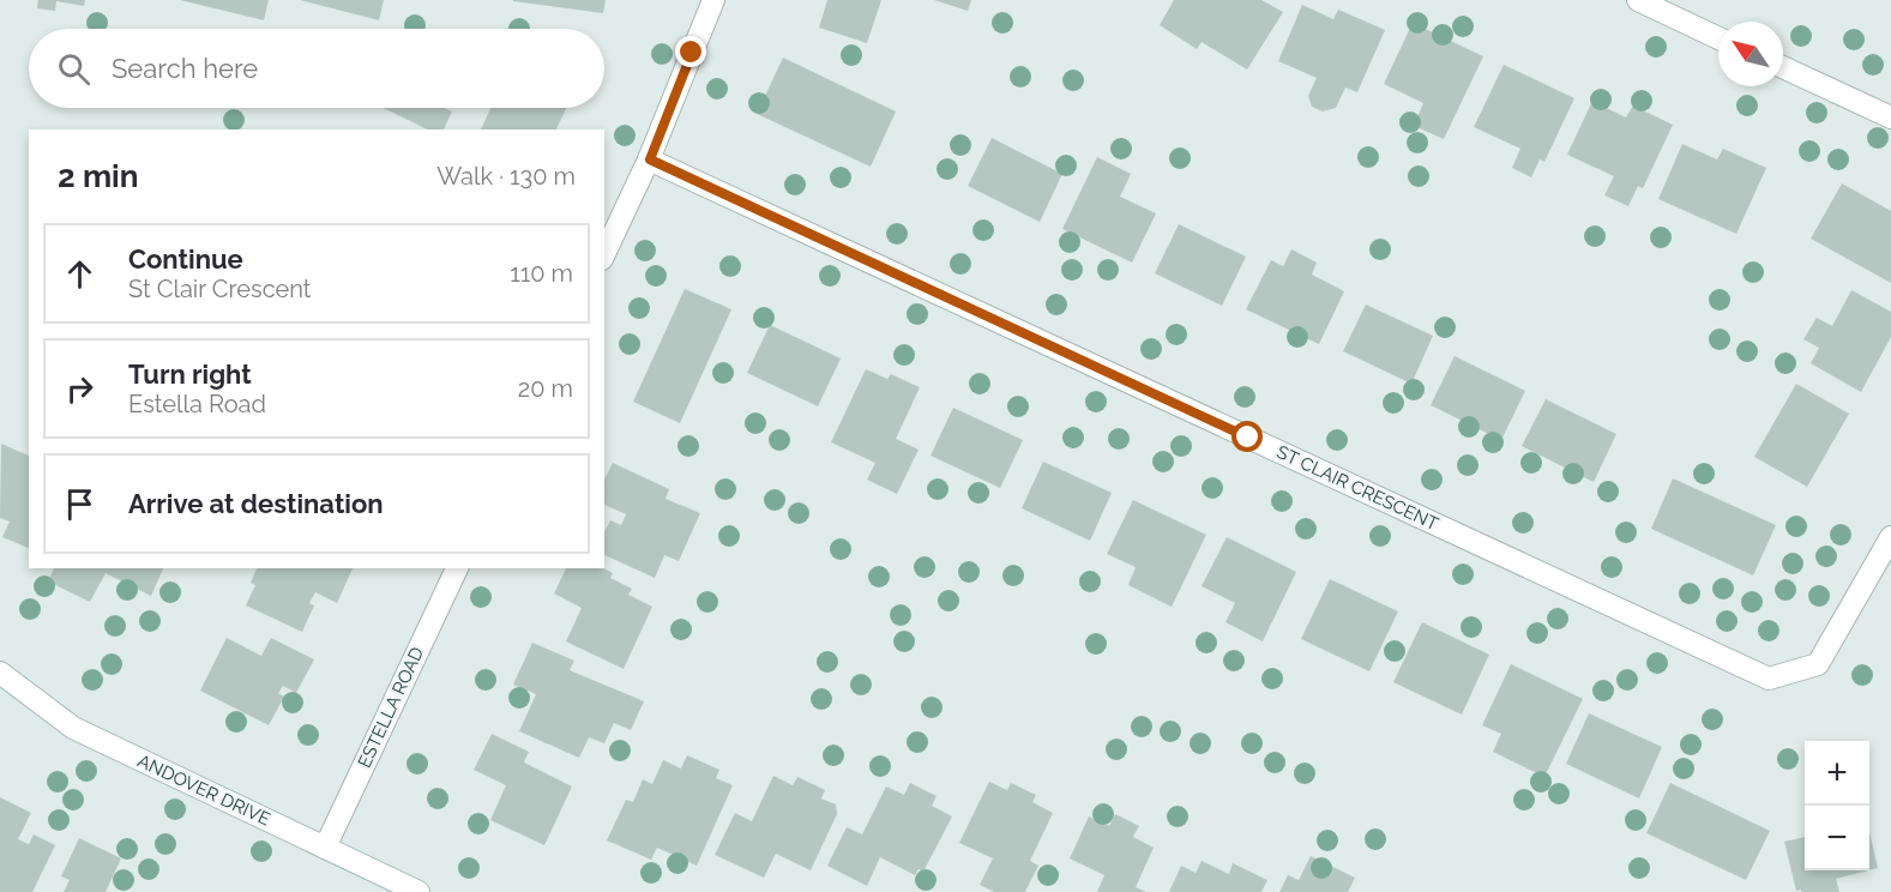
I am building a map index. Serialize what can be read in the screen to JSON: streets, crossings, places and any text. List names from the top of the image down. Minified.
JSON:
{"streets":{"street":["ST CLAIR CRESCENT","ESTELLA ROAD","ANDOVER DRIVE"]},"crossings":[["ESTELLA ROAD","ANDOVER DRIVE"]],"north":"top left","page":{"search":"Search here","heading":["2 min","Walk · 130 m"],"list":[["Continue","St Clair Crescent","110 m"],["Turn right","Estella Road","20 m"],"Arrive at destination"],"map_buttons":["+","−"]}}
